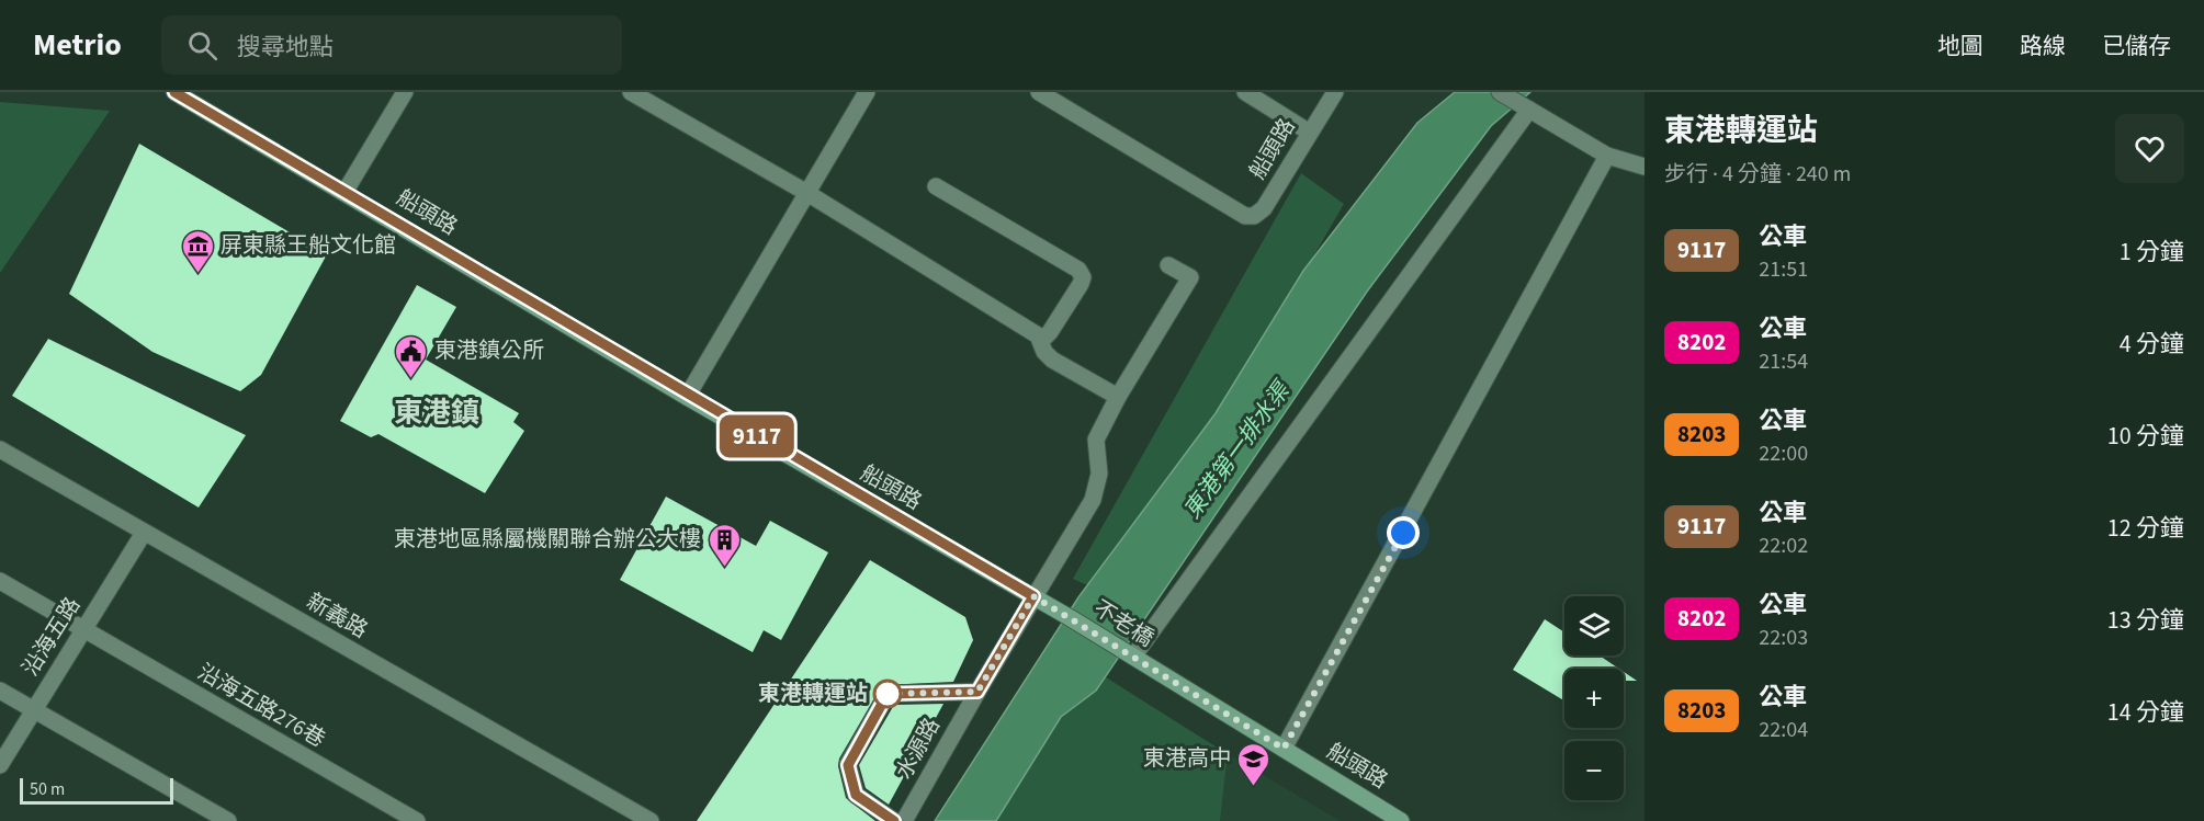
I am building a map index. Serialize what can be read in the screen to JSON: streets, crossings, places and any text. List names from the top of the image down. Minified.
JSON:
{"streets":{"main road":["船頭路","不老橋"],"street":["新義路","沿海五路","沿海五路276巷","水源路"]},"crossings":[["船頭路","不老橋"],["船頭路","水源路"],["新義路","沿海五路"],["沿海五路","沿海五路276巷"]],"districts":["東港鎮"],"water":["東港第一排水渠"],"places":{"museum":["屏東縣王船文化館"],"public building":["東港鎮公所"],"building":["東港地區縣屬機關聯合辦公大樓"],"other":["東港轉運站"],"school or university":["東港高中"]},"lines":["bus line 9117"],"scale_bar":"50 m","page":{"header":"Metrio","search":"搜尋地點","nav":["地圖","路線","已儲存"],"on_map":"9117","heading":["東港轉運站","步行 · 4 分鐘 · 240 m"],"list":[{"mark":"9117","name":"公車","note":"21:51","value":"1 分鐘"},{"mark":"8202","name":"公車","note":"21:54","value":"4 分鐘"},{"mark":"8203","name":"公車","note":"22:00","value":"10 分鐘"},{"mark":"9117","name":"公車","note":"22:02","value":"12 分鐘"},{"mark":"8202","name":"公車","note":"22:03","value":"13 分鐘"},{"mark":"8203","name":"公車","note":"22:04","value":"14 分鐘"}],"map_buttons":["+","−"],"scale":"50 m"}}
